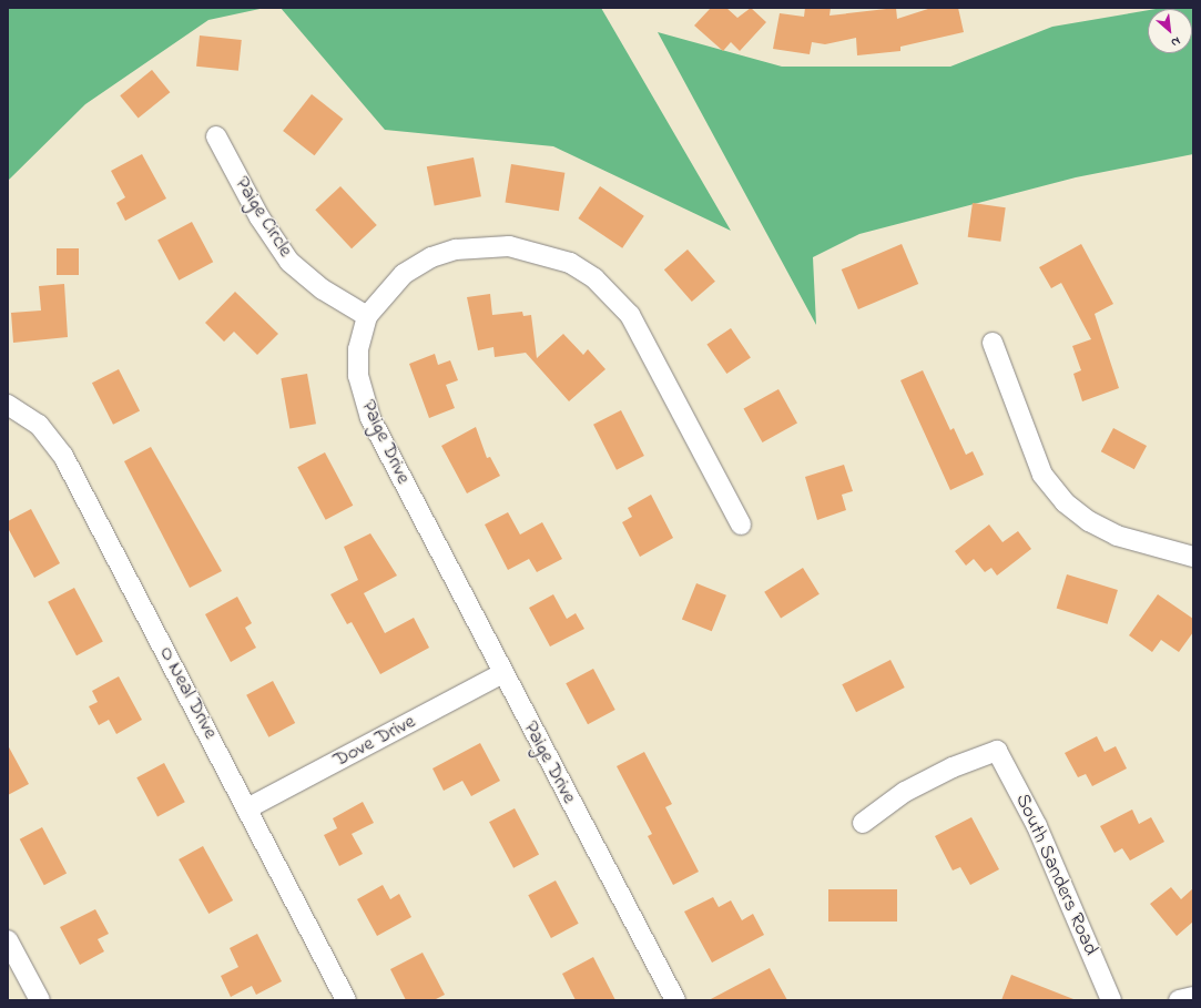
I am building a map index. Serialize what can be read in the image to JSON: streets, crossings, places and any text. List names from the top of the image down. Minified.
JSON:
{"streets":{"street":["Paige Circle","Paige Drive","O Neal Drive","Dove Drive","South Sanders Road"]},"crossings":[["Paige Circle","Paige Drive"],["Paige Drive","Dove Drive"],["O Neal Drive","Dove Drive"]],"north":"bottom right"}
